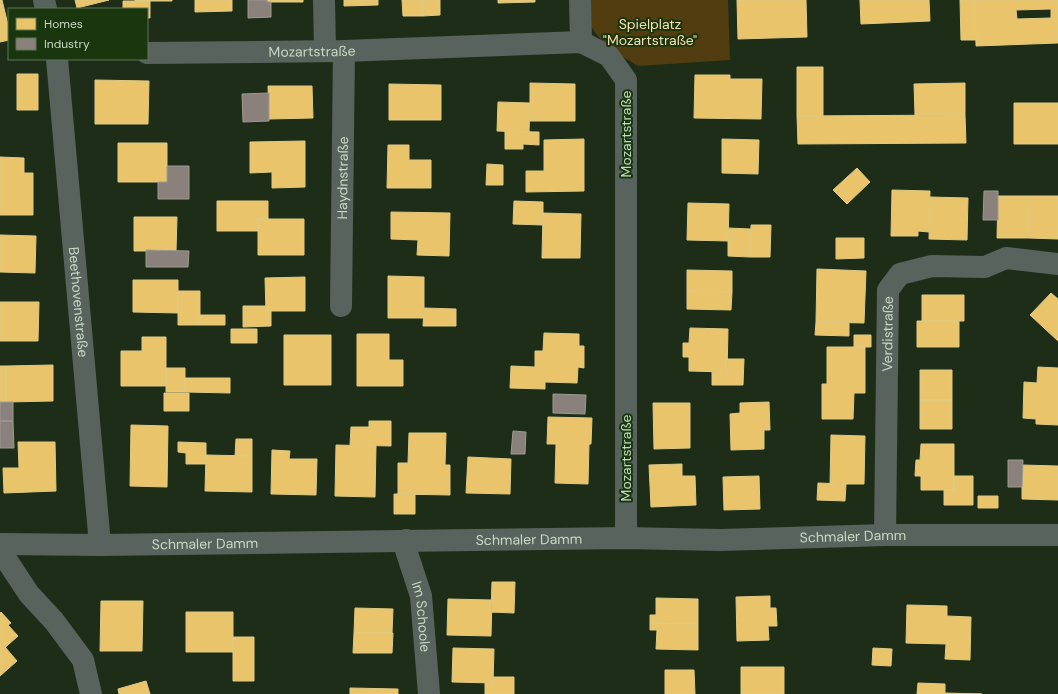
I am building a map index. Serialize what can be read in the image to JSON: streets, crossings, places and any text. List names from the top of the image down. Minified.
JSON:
{"streets":{"street":["Mozartstraße","Haydnstraße","Beethovenstraße","Verdistraße","Schmaler Damm","Im Schoole"]},"crossings":[["Mozartstraße","Haydnstraße"],["Mozartstraße","Schmaler Damm"],["Beethovenstraße","Schmaler Damm"],["Verdistraße","Schmaler Damm"],["Schmaler Damm","Im Schoole"]],"parks":["Spielplatz \"Mozartstraße\""],"legend":["Homes","Industry"]}
